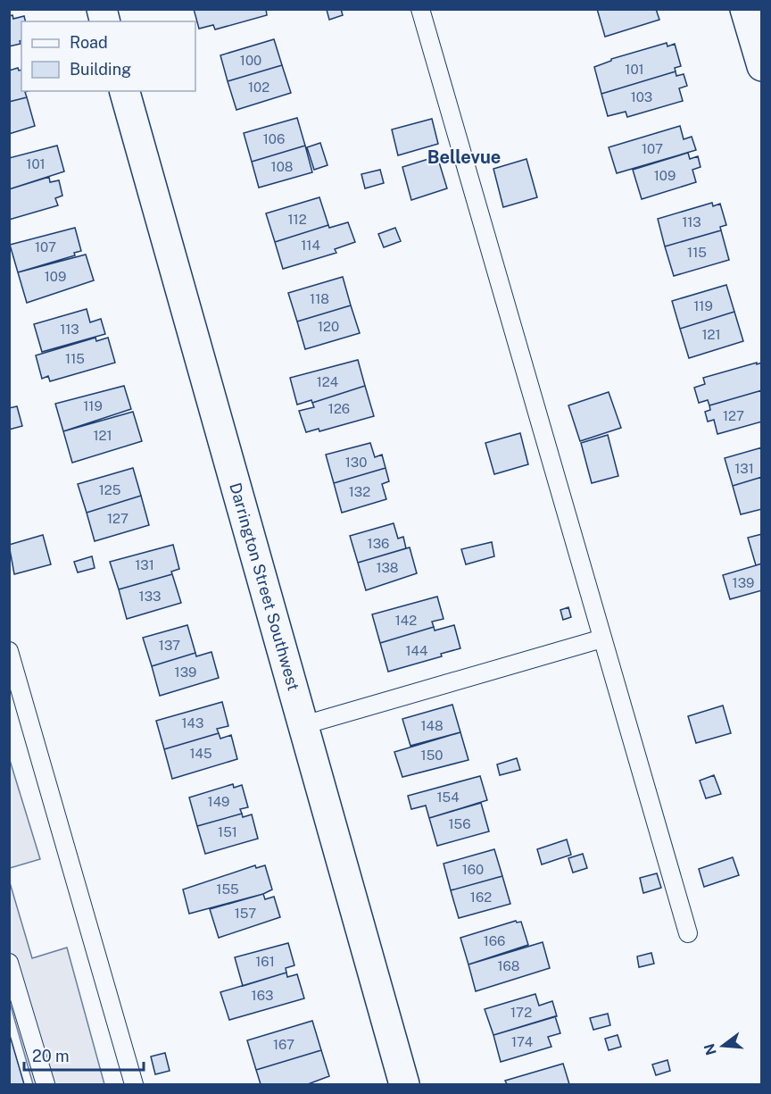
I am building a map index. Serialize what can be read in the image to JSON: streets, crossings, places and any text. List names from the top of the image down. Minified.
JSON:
{"streets":{"street":["Darrington Street Southwest"]},"districts":["Bellevue"],"house_numbers":["100","101","102","103","106","107","101","108","109","112","113","114","107","115","109","118","119","120","113","121","115","124","119","126","127","121","130","131","125","132","127","136","131","138","139","133","142","137","144","139","143","148","145","150","154","149","156","151","160","155","162","157","166","161","168","163","172","174","167"],"legend":["Road","Building"],"scale_bar":"20 m","north":"left"}
